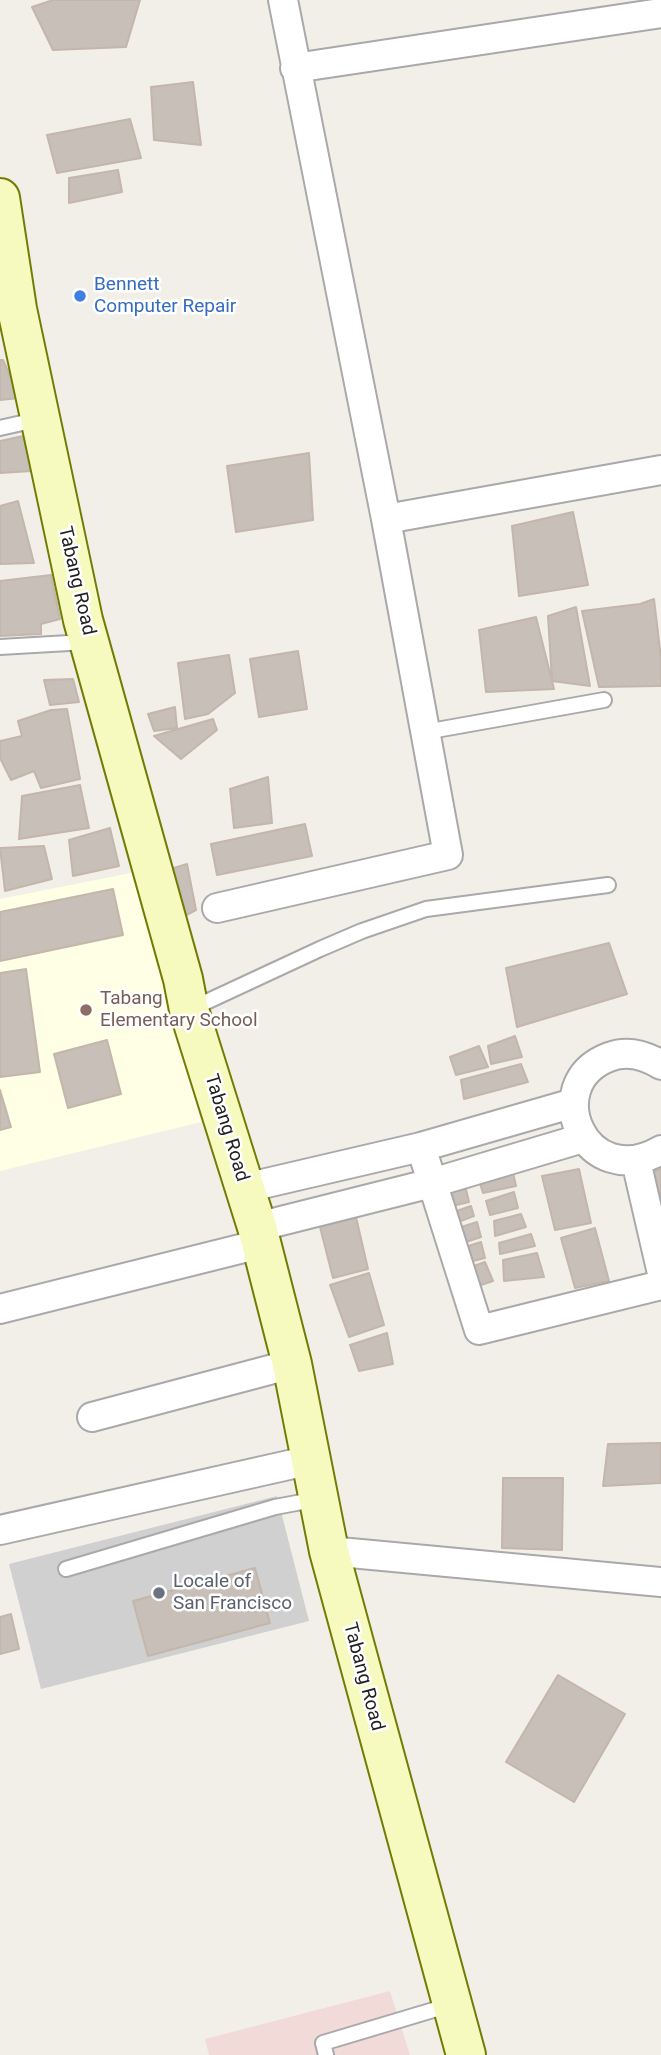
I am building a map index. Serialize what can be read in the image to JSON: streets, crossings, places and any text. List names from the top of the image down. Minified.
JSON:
{"streets":{"main road":["Tabang Road"]},"places":["Bennett Computer Repair","Tabang Elementary School","Locale of San Francisco"]}
